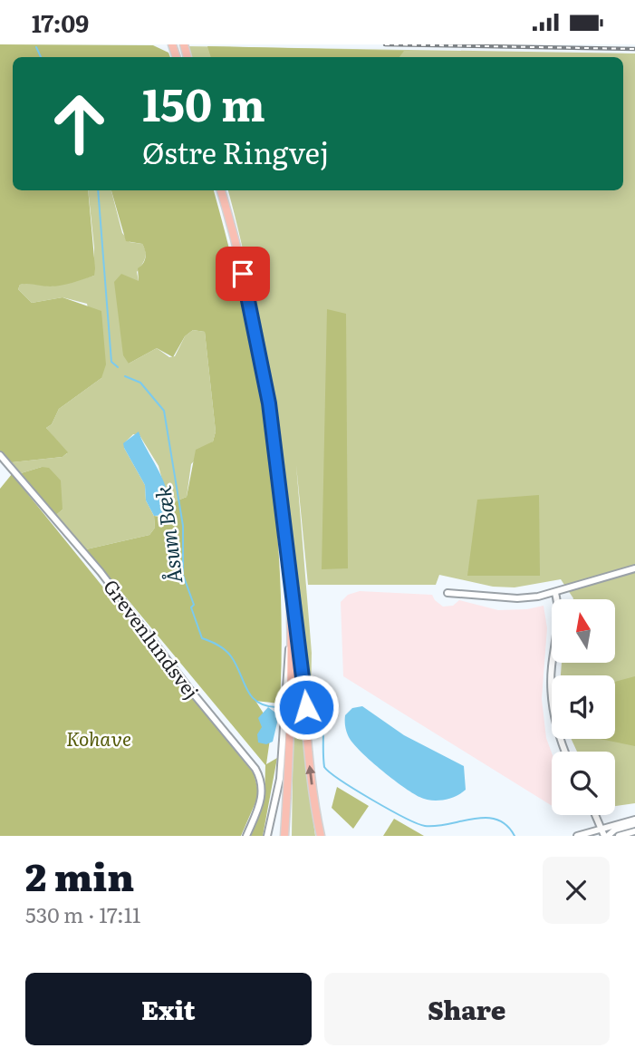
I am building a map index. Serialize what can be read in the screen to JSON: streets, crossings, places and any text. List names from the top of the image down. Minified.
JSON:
{"streets":{"street":["Grevenlundsvej"]},"water":["Åsum Bæk"],"parks":["Kohave"],"north":"top","page":{"status":"17:09","turn":["150 m","Østre Ringvej"],"heading":["2 min","530 m · 17:11"],"buttons":["Exit","Share"]}}
